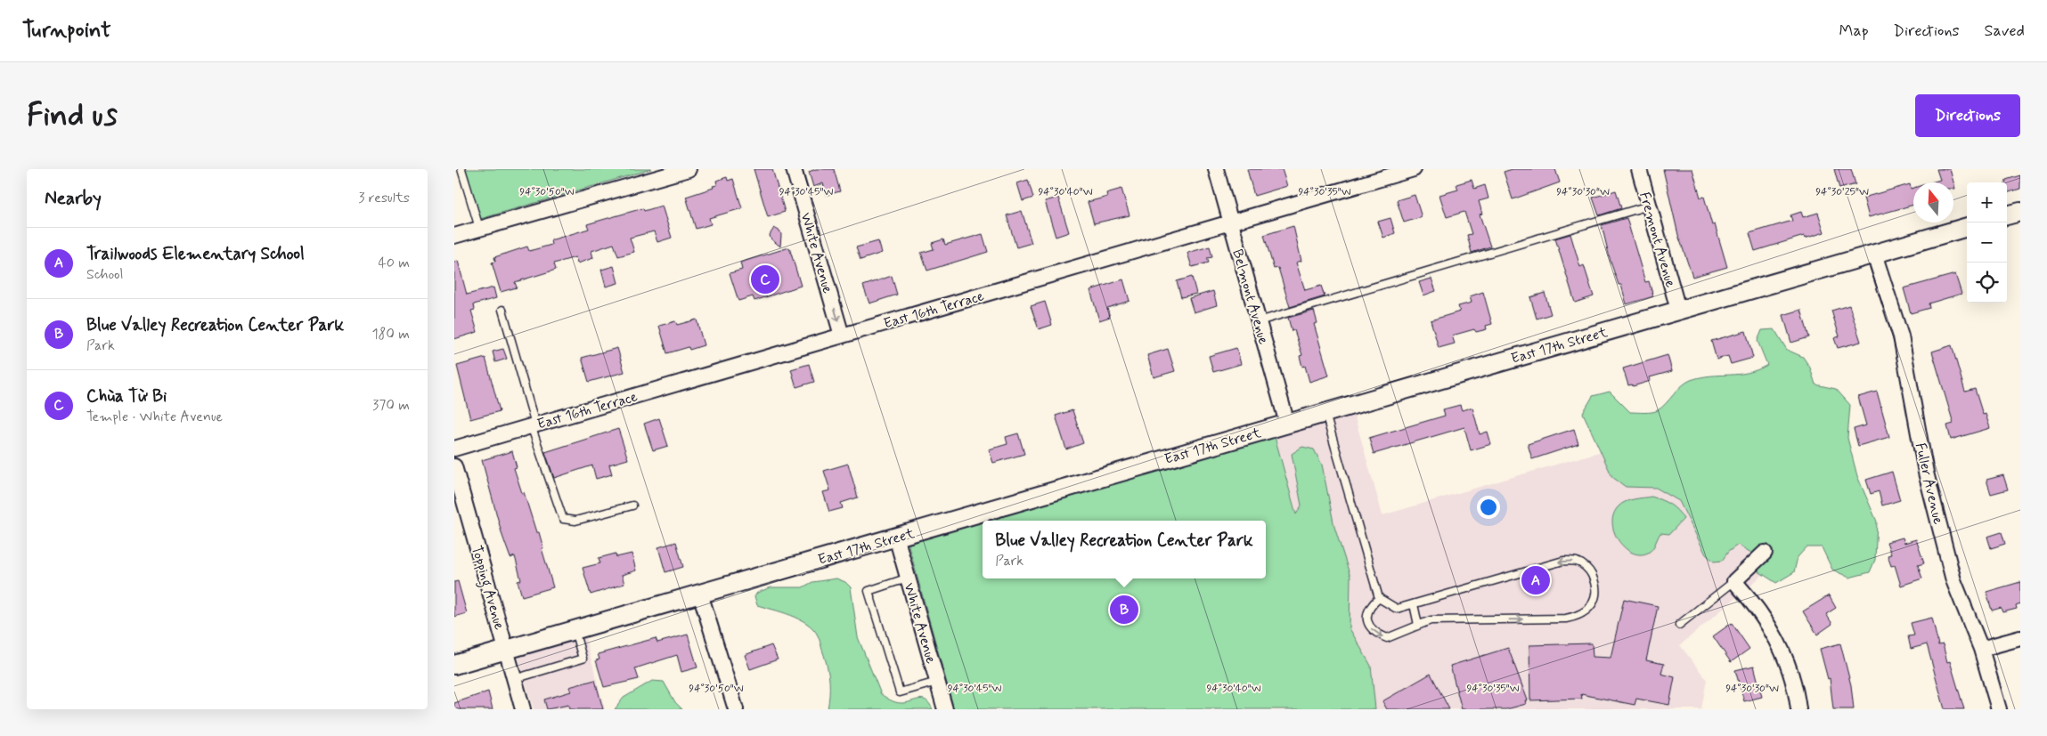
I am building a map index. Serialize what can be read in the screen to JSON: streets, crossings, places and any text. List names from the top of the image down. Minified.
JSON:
{"streets":{"street":["Fremont Avenue","White Avenue","Belmont Avenue","East 16th Terrace","East 17th Street","Fuller Avenue","Topping Avenue"]},"crossings":[["Fremont Avenue","East 17th Street"],["White Avenue","East 16th Terrace"],["White Avenue","East 17th Street"],["Belmont Avenue","East 16th Terrace"],["Belmont Avenue","East 17th Street"],["East 17th Street","Fuller Avenue"],["East 17th Street","Topping Avenue"]],"one_way":["White Avenue"],"north":"top","page":{"header":"Turnpoint","nav":["Map","Directions","Saved"],"buttons":"Directions","title":"Find us","heading":["Nearby","3 results"],"map_buttons":["+","−"],"list":[{"mark":"A","name":"Trailwoods Elementary School","note":"School","value":"40 m"},{"mark":"B","name":"Blue Valley Recreation Center Park","note":"Park","value":"180 m"},{"mark":"C","name":"Chùa Từ Bi","note":"Temple · White Avenue","value":"370 m"}],"pins":["C","A","B"],"popup":["Blue Valley Recreation Center Park","Park"]},"coordinates":["94°30'50\"W","94°30'45\"W","94°30'40\"W","94°30'35\"W","94°30'30\"W","94°30'25\"W"]}
